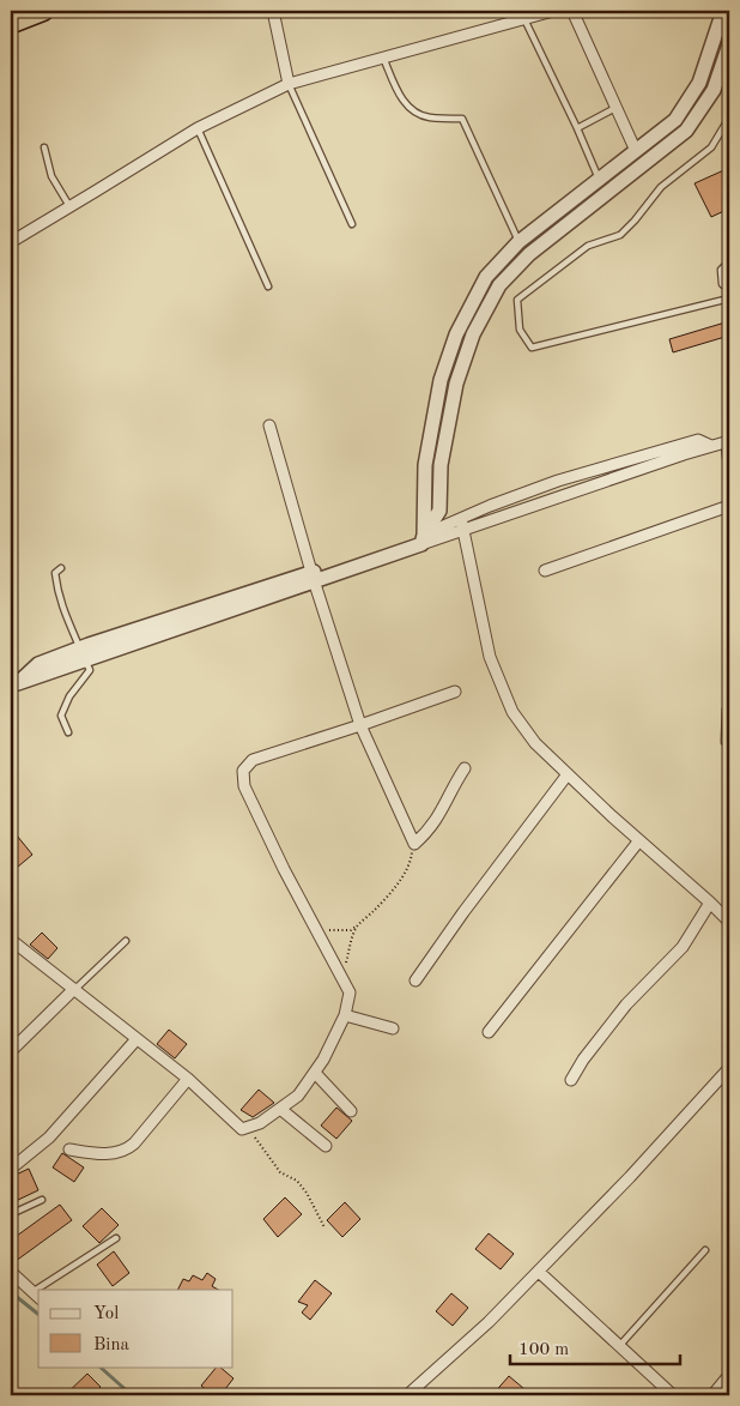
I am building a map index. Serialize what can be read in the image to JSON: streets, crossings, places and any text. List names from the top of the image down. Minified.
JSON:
{"legend":["Yol","Bina"],"scale_bar":"100 m"}
